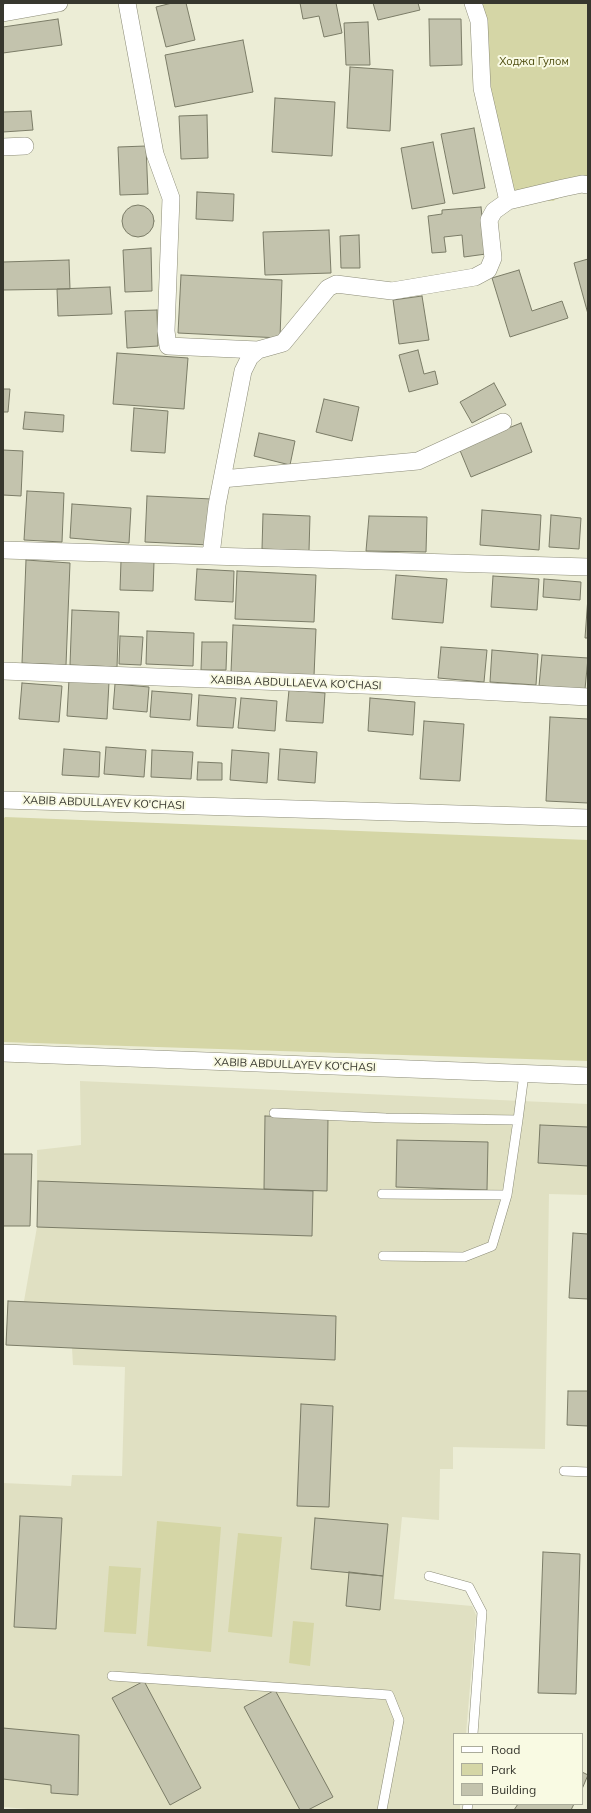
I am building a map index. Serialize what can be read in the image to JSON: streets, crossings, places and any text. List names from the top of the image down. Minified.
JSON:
{"streets":{"street":["XABIBA ABDULLAEVA KO'CHASI","XABIB ABDULLAYEV KO'CHASI"]},"parks":["Ходжа Гулом"],"legend":["Road","Park","Building"]}
